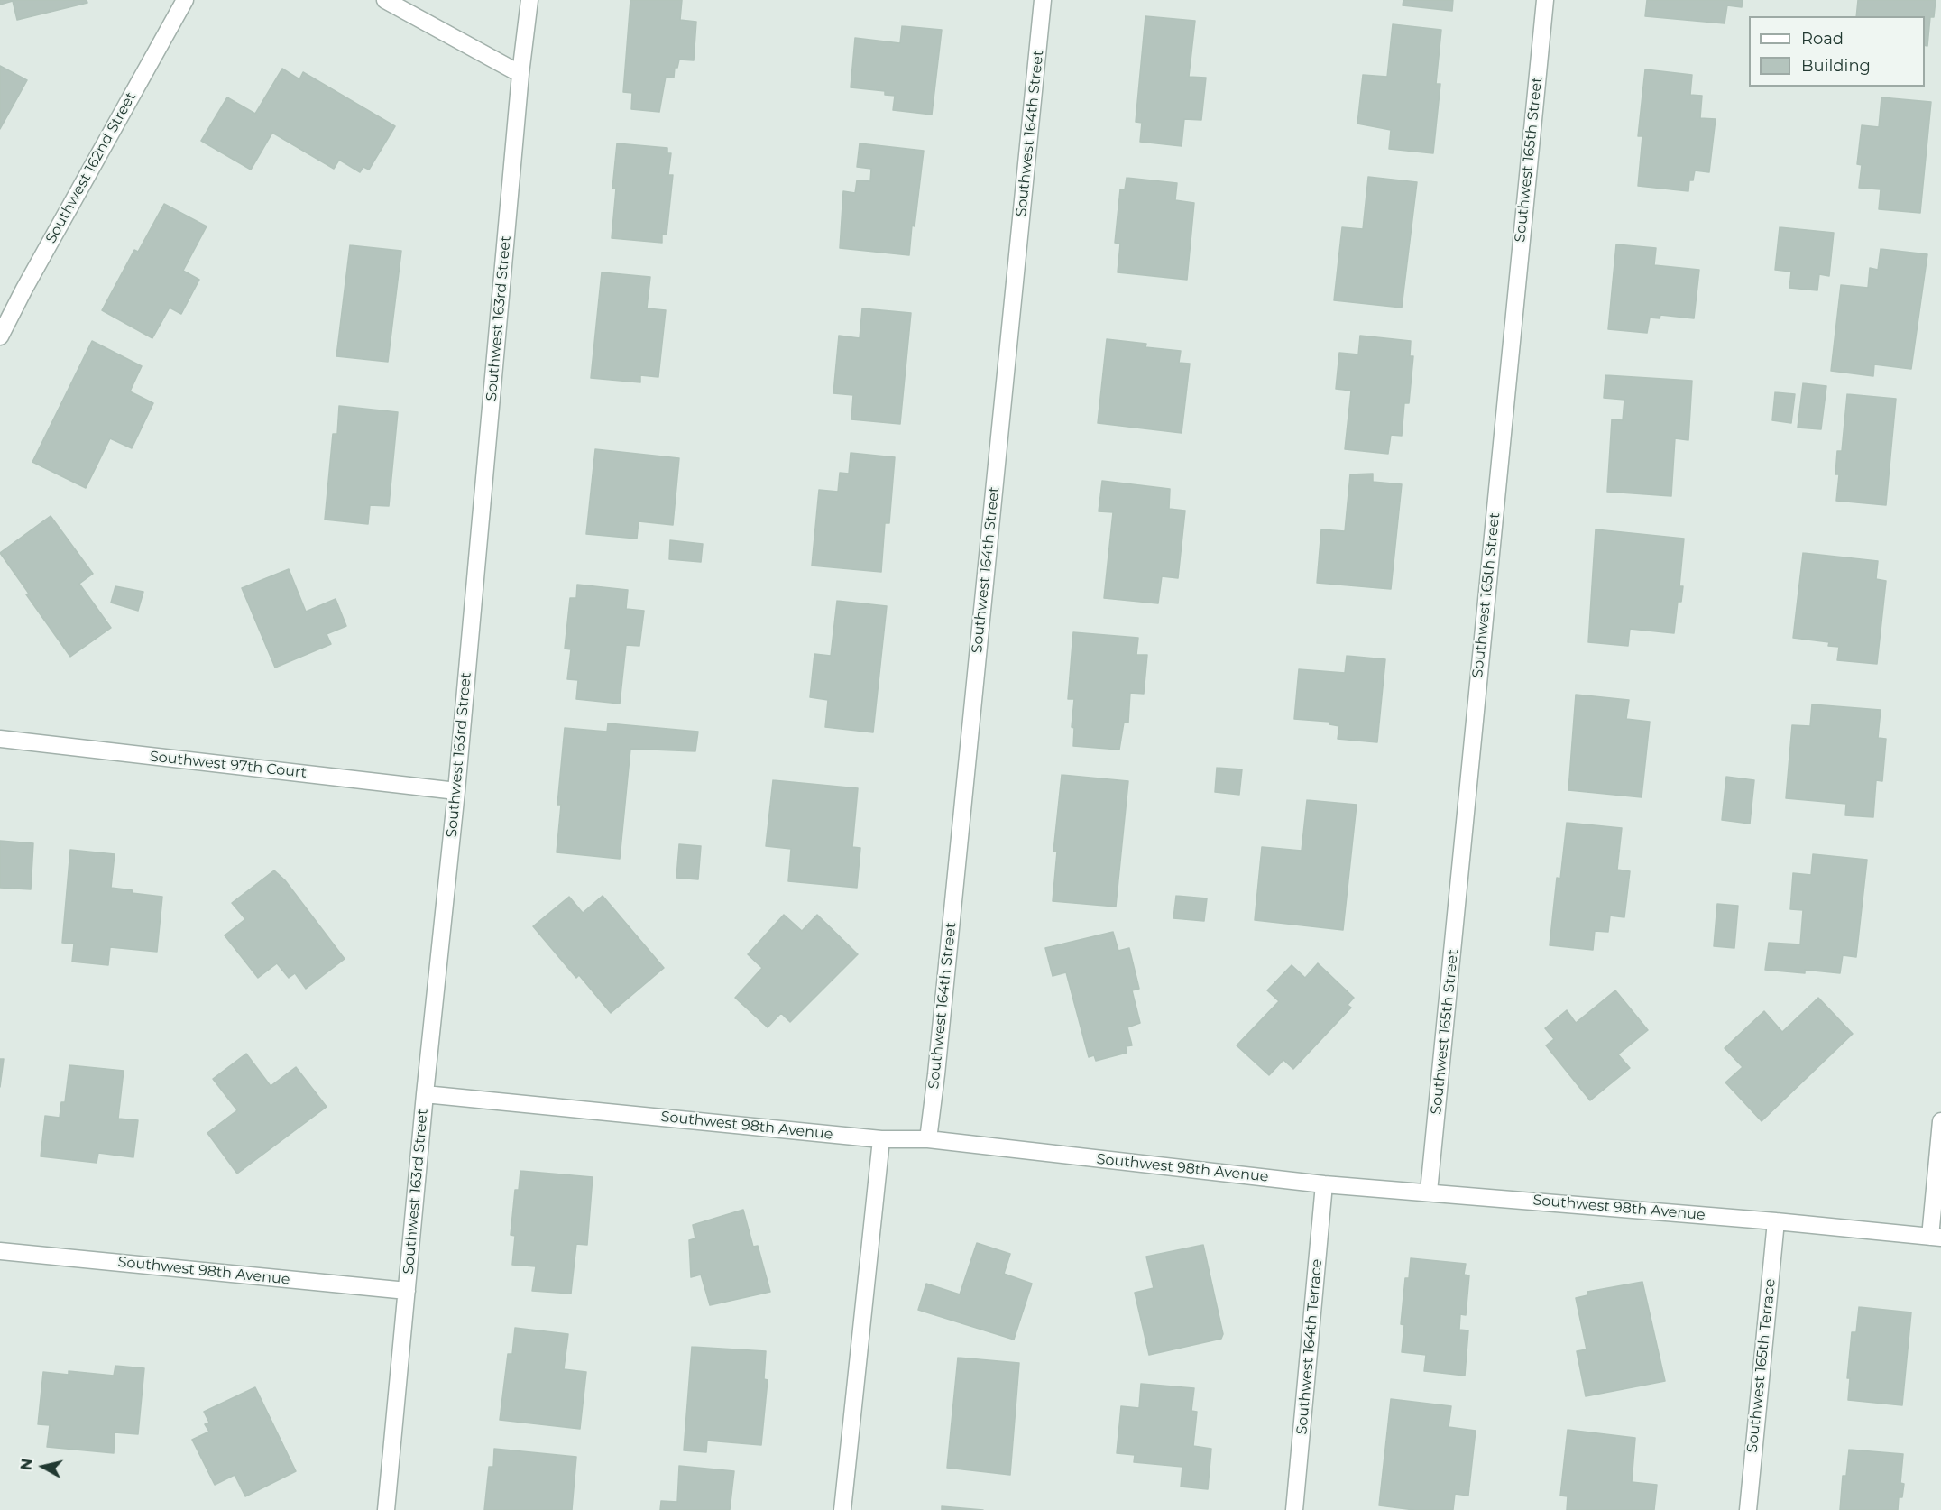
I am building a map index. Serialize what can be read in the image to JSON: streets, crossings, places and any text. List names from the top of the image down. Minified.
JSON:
{"streets":{"street":["Southwest 164th Street","Southwest 165th Street","Southwest 162nd Street","Southwest 163rd Street","Southwest 97th Court","Southwest 98th Avenue","Southwest 164th Terrace","Southwest 165th Terrace"]},"crossings":[["Southwest 164th Street","Southwest 98th Avenue"],["Southwest 165th Street","Southwest 98th Avenue"],["Southwest 163rd Street","Southwest 97th Court"],["Southwest 163rd Street","Southwest 98th Avenue"],["Southwest 98th Avenue","Southwest 164th Terrace"],["Southwest 98th Avenue","Southwest 165th Terrace"]],"legend":["Road","Building"],"north":"left"}
